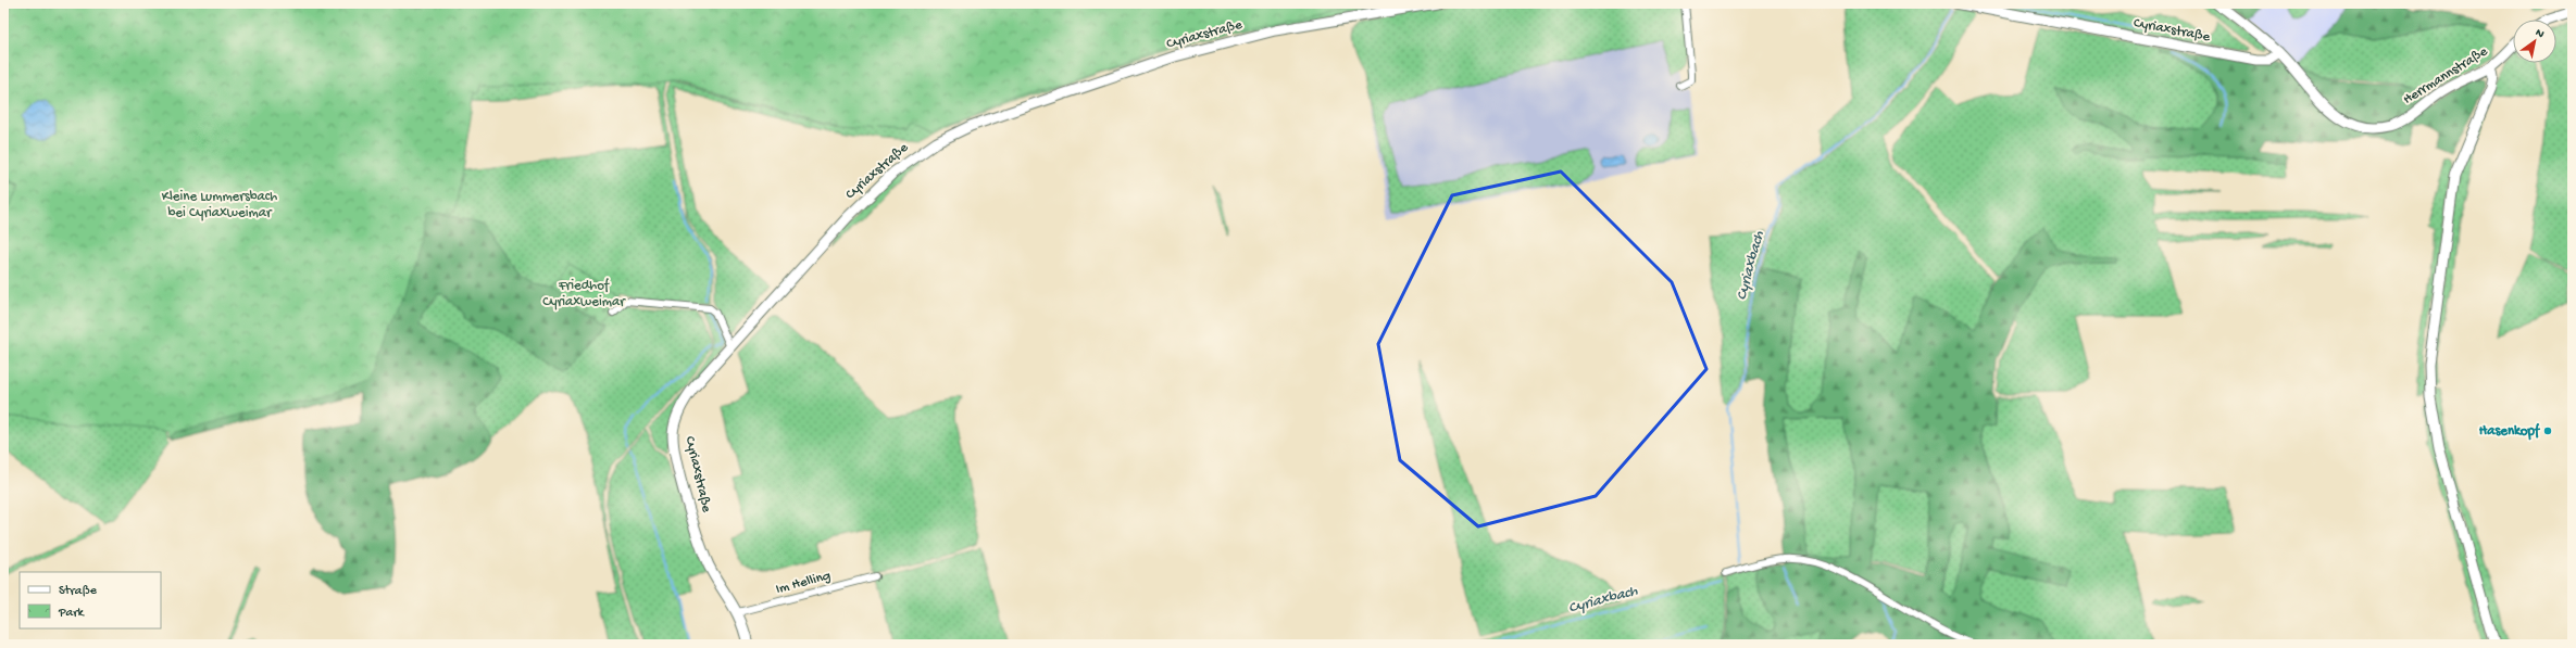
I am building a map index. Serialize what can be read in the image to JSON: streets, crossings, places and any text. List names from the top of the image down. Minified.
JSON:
{"streets":{"street":["Cyriaxstraße","Herrmannstraße","Im Helling"]},"crossings":[["Cyriaxstraße","Herrmannstraße"],["Cyriaxstraße","Im Helling"]],"water":["Cyriaxbach"],"parks":["Kleine Lummersbach bei Cyriaxweimar","Friedhof Cyriaxweimar"],"places":["Hasenkopf"],"legend":["Straße","Park"],"north":"top right"}
